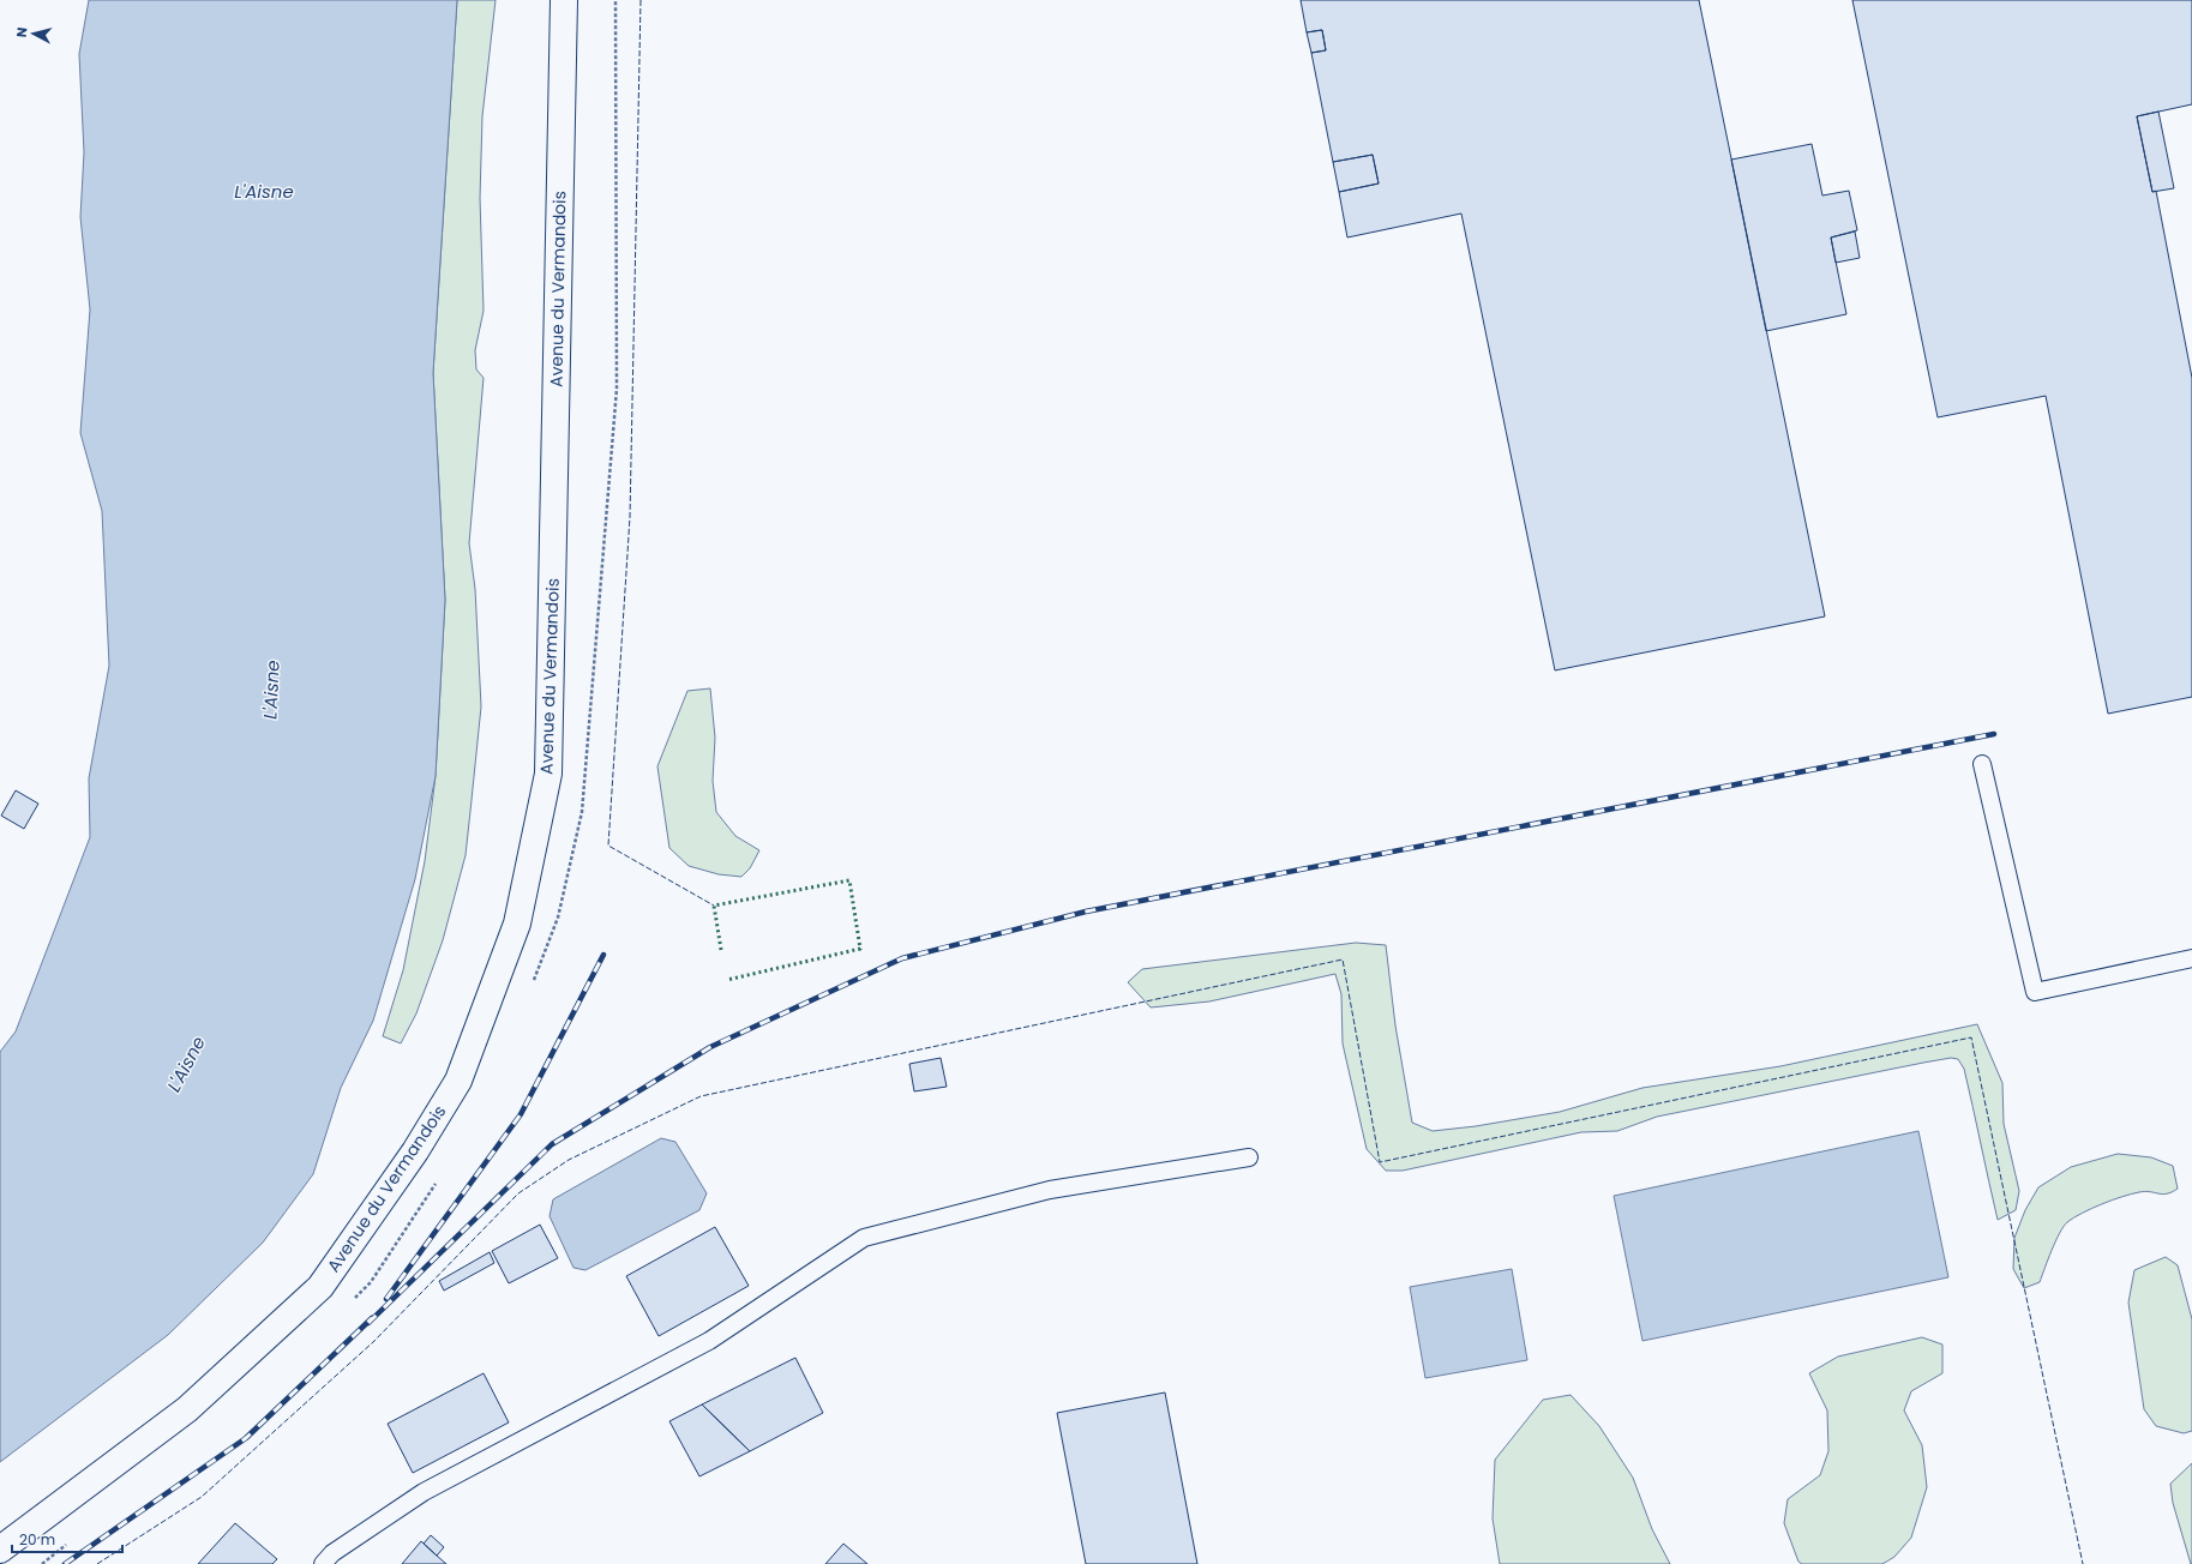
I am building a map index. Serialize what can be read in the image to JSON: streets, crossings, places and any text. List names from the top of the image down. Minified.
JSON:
{"streets":{"street":["Avenue du Vermandois"]},"water":["L'Aisne"],"scale_bar":"20 m","north":"left"}
